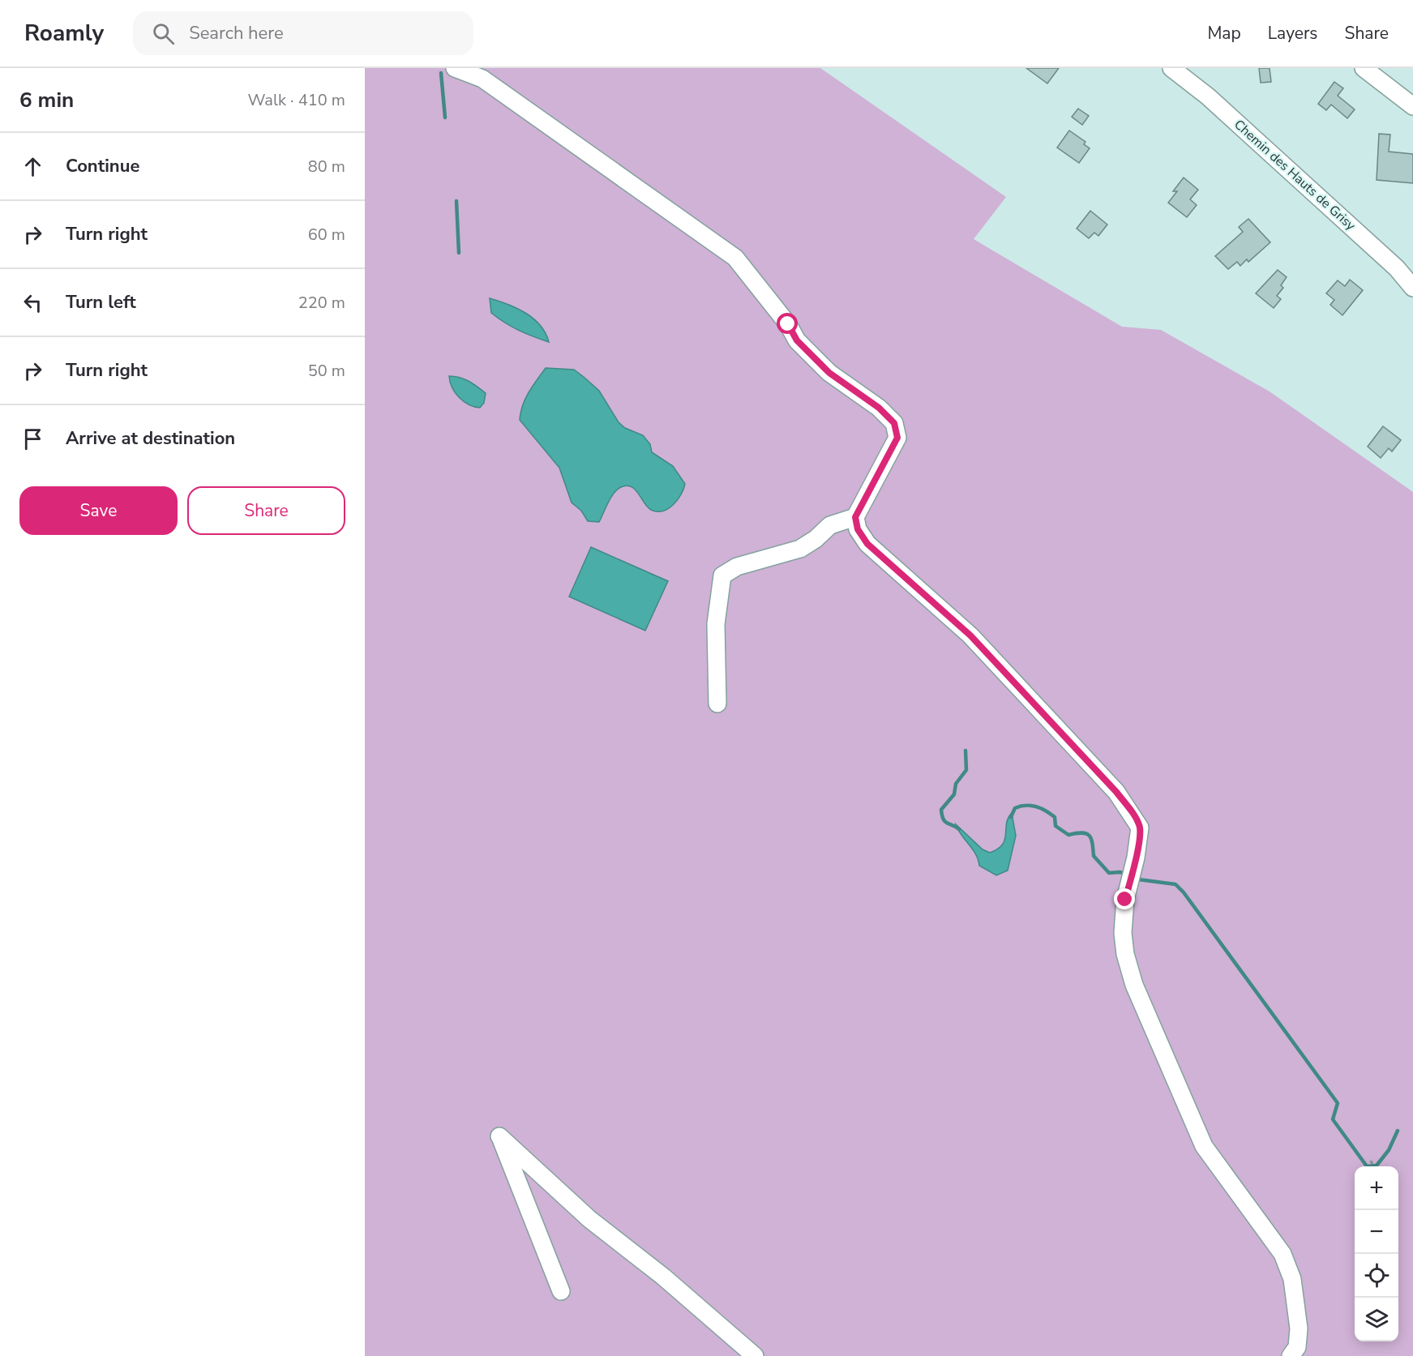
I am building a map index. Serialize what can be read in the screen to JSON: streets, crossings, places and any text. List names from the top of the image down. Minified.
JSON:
{"streets":{"street":["Chemin des Hauts de Grisy"]},"page":{"header":"Roamly","search":"Search here","nav":["Map","Layers","Share"],"heading":["6 min","Walk · 410 m"],"list":[["Continue","80 m"],["Turn right","60 m"],["Turn left","220 m"],["Turn right","50 m"],"Arrive at destination"],"buttons":["Save","Share"],"map_buttons":["+","−"]}}
